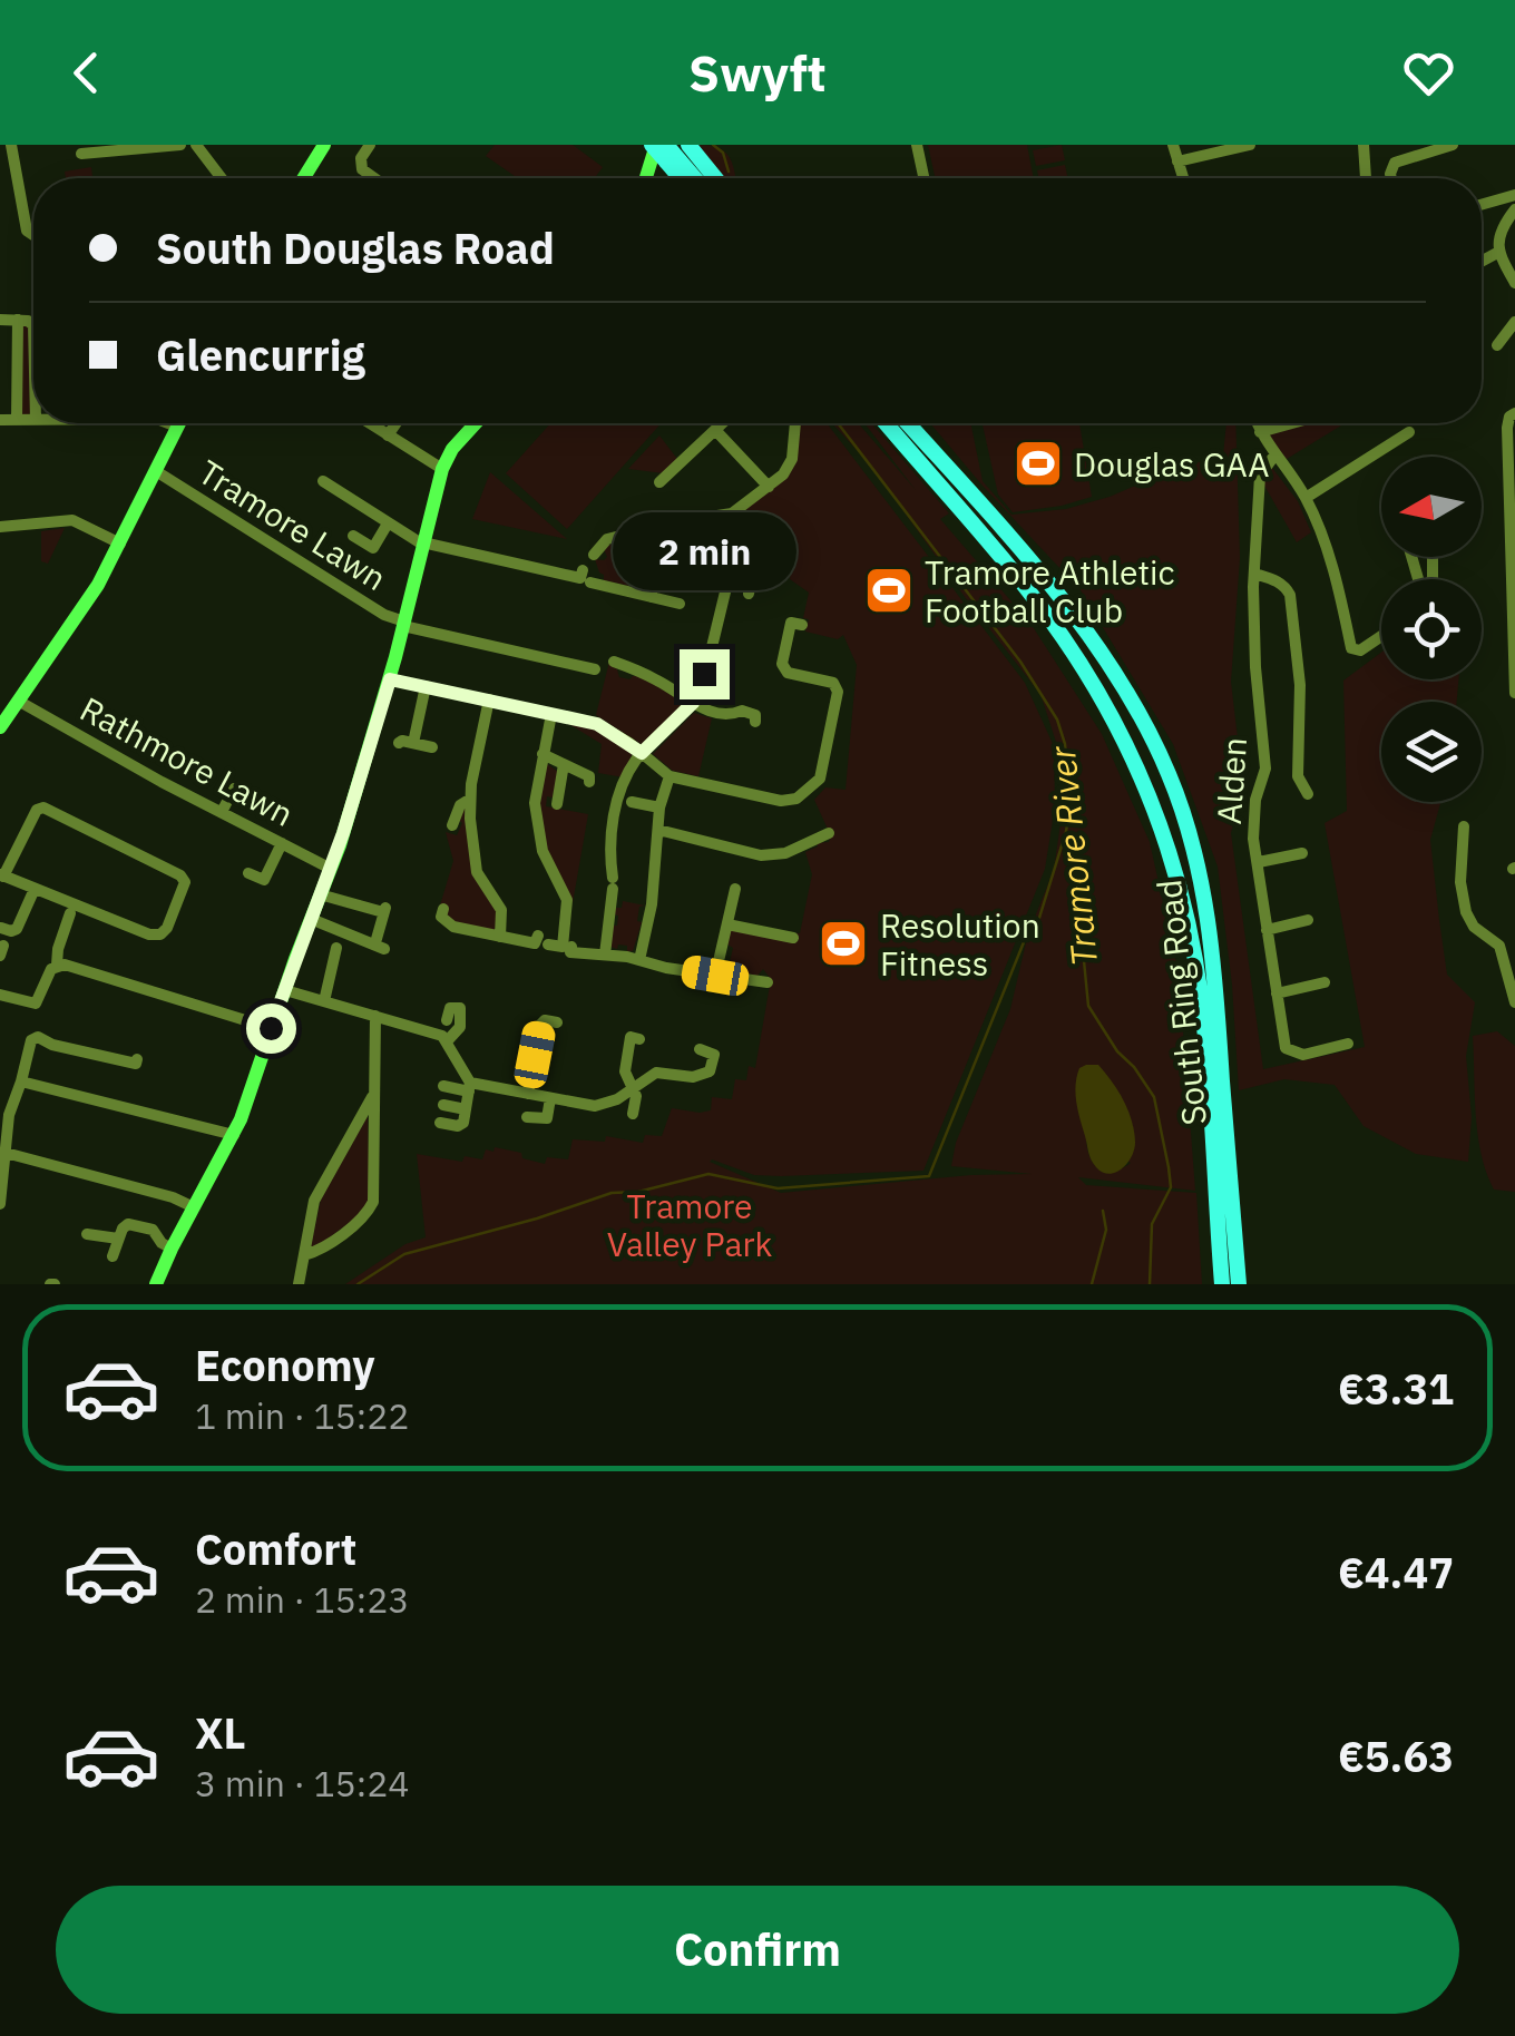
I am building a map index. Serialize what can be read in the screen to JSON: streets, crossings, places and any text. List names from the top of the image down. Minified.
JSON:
{"streets":{"highway":["South Ring Road"],"street":["Tramore Lawn","Rathmore Lawn","Alden"]},"water":["Tramore River"],"parks":["Tramore Valley Park"],"places":{"sports":["Douglas GAA","Tramore Athletic Football Club","Resolution Fitness"]},"north":"left","page":{"header":"Swyft","banner":["South Douglas Road","Glencurrig"],"bubble":"2 min","list":[{"name":"Economy","note":"1 min · 15:22","value":"€3.31"},{"name":"Comfort","note":"2 min · 15:23","value":"€4.47"},{"name":"XL","note":"3 min · 15:24","value":"€5.63"}],"buttons":"Confirm"}}
